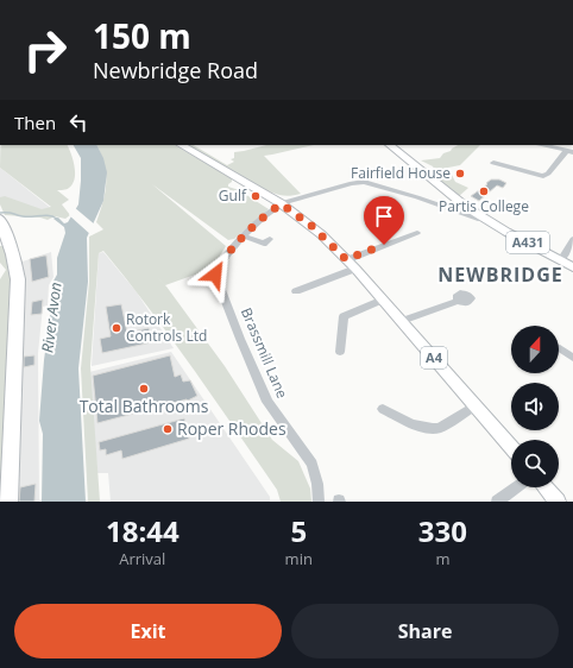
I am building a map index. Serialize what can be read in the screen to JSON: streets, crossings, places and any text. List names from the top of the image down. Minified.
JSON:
{"streets":{"main road":["A431","A4"],"street":["Brassmill Lane"]},"crossings":[["Brassmill Lane","A4"]],"districts":["NEWBRIDGE"],"water":["River Avon"],"places":["Fairfield House","Partis College","Gulf","Rotork Controls Ltd","Total Bathrooms","Roper Rhodes"],"north":"top","page":{"turn":["150 m","Newbridge Road"],"then":"Then","eta":["18:44","Arrival","5","min","330","m"],"buttons":["Exit","Share"]}}
